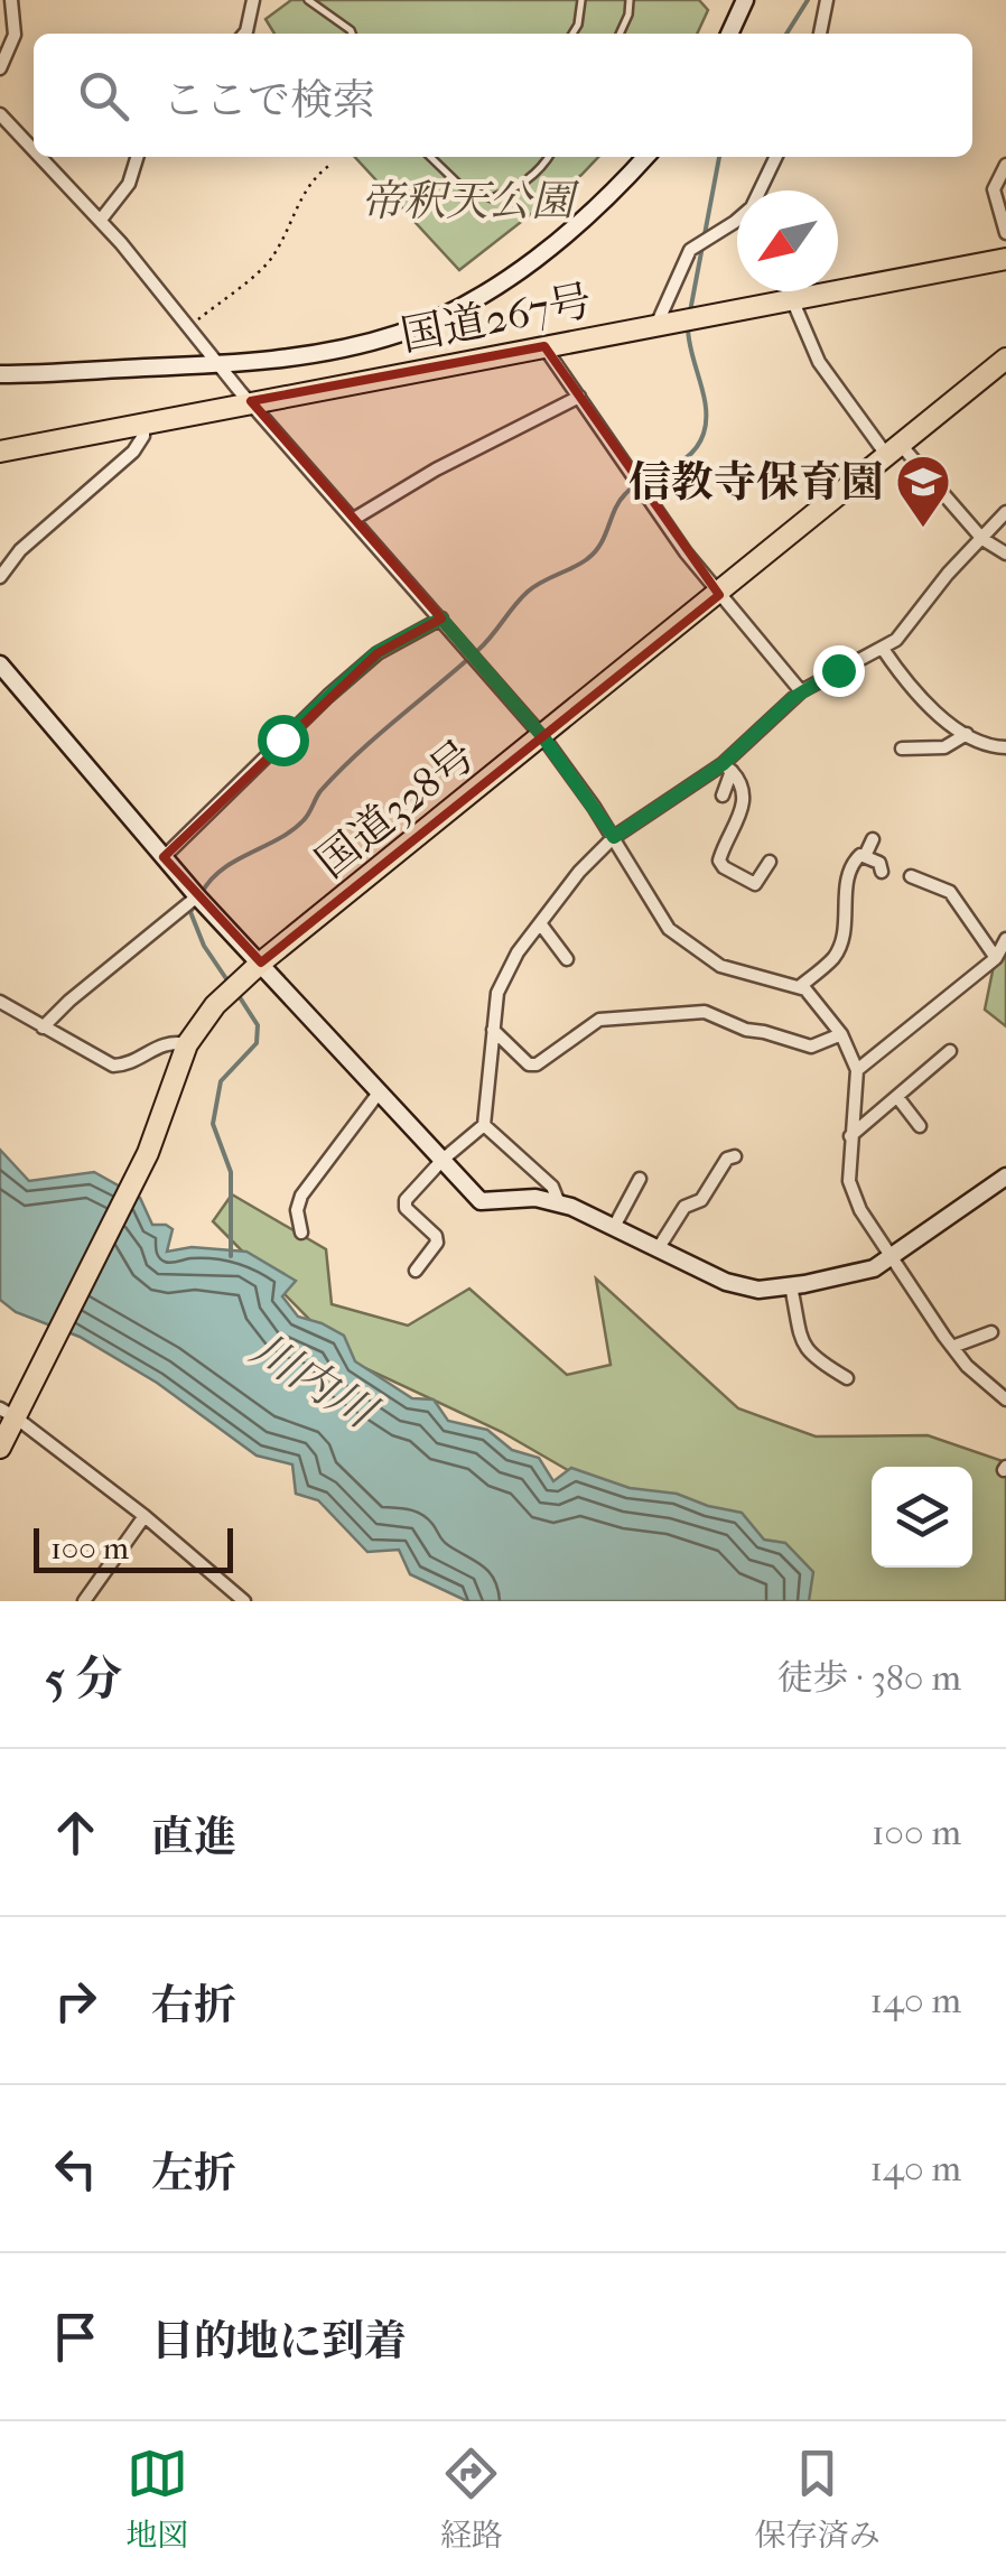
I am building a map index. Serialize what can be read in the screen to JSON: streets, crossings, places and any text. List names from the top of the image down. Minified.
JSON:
{"streets":{"highway":["国道267号","国道328号"]},"water":["川内川"],"parks":["帝釈天公園"],"places":{"school or university":["信教寺保育園"]},"scale_bar":"100 m","north":"bottom left","page":{"search":"ここで検索","scale":"100 m","heading":["5 分","徒歩 · 380 m"],"list":[["直進","100 m"],["右折","140 m"],["左折","140 m"],"目的地に到着"],"nav":["地図","経路","保存済み"]}}
